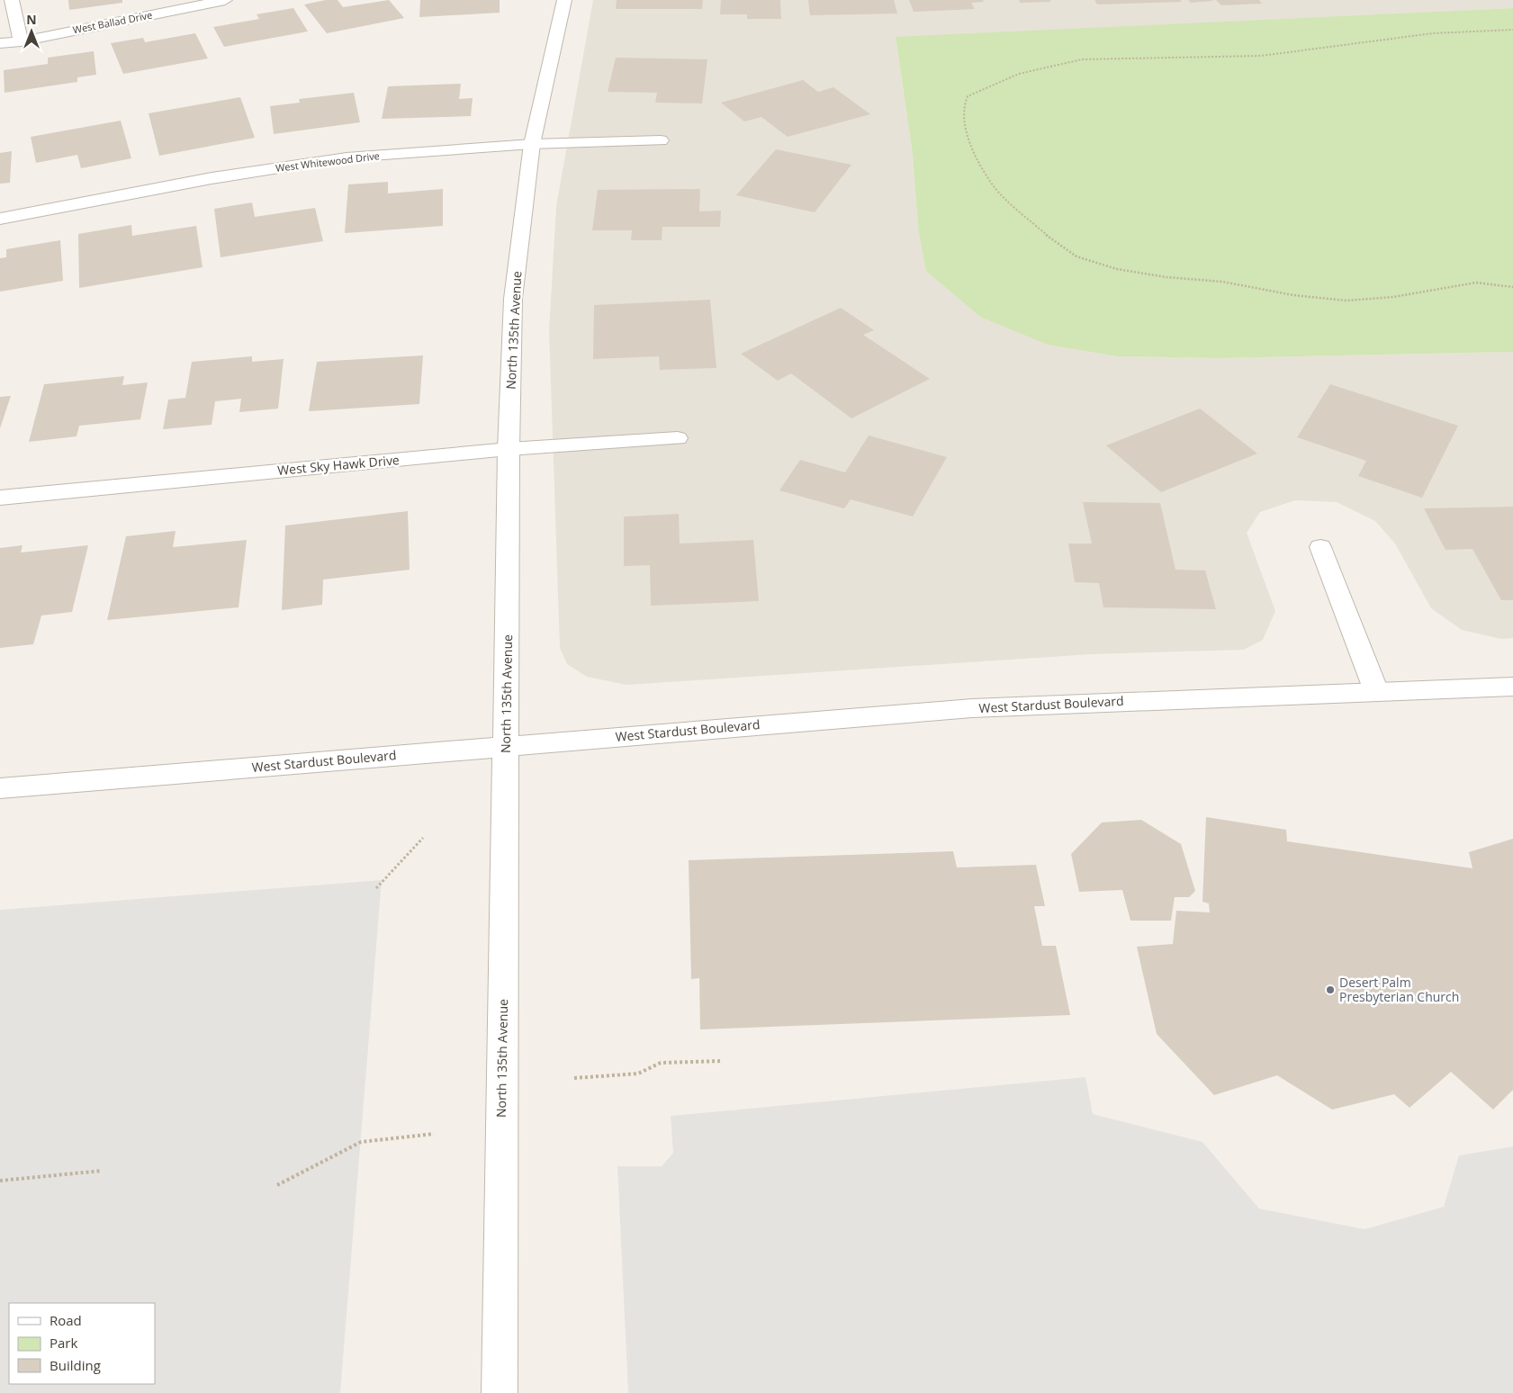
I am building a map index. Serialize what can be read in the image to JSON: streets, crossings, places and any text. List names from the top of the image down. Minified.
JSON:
{"streets":{"street":["West Ballad Drive","West Whitewood Drive","North 135th Avenue","West Sky Hawk Drive","West Stardust Boulevard"]},"crossings":[["West Whitewood Drive","North 135th Avenue"],["North 135th Avenue","West Sky Hawk Drive"],["North 135th Avenue","West Stardust Boulevard"]],"places":["Desert Palm Presbyterian Church"],"legend":["Road","Park","Building"],"north":"top"}
